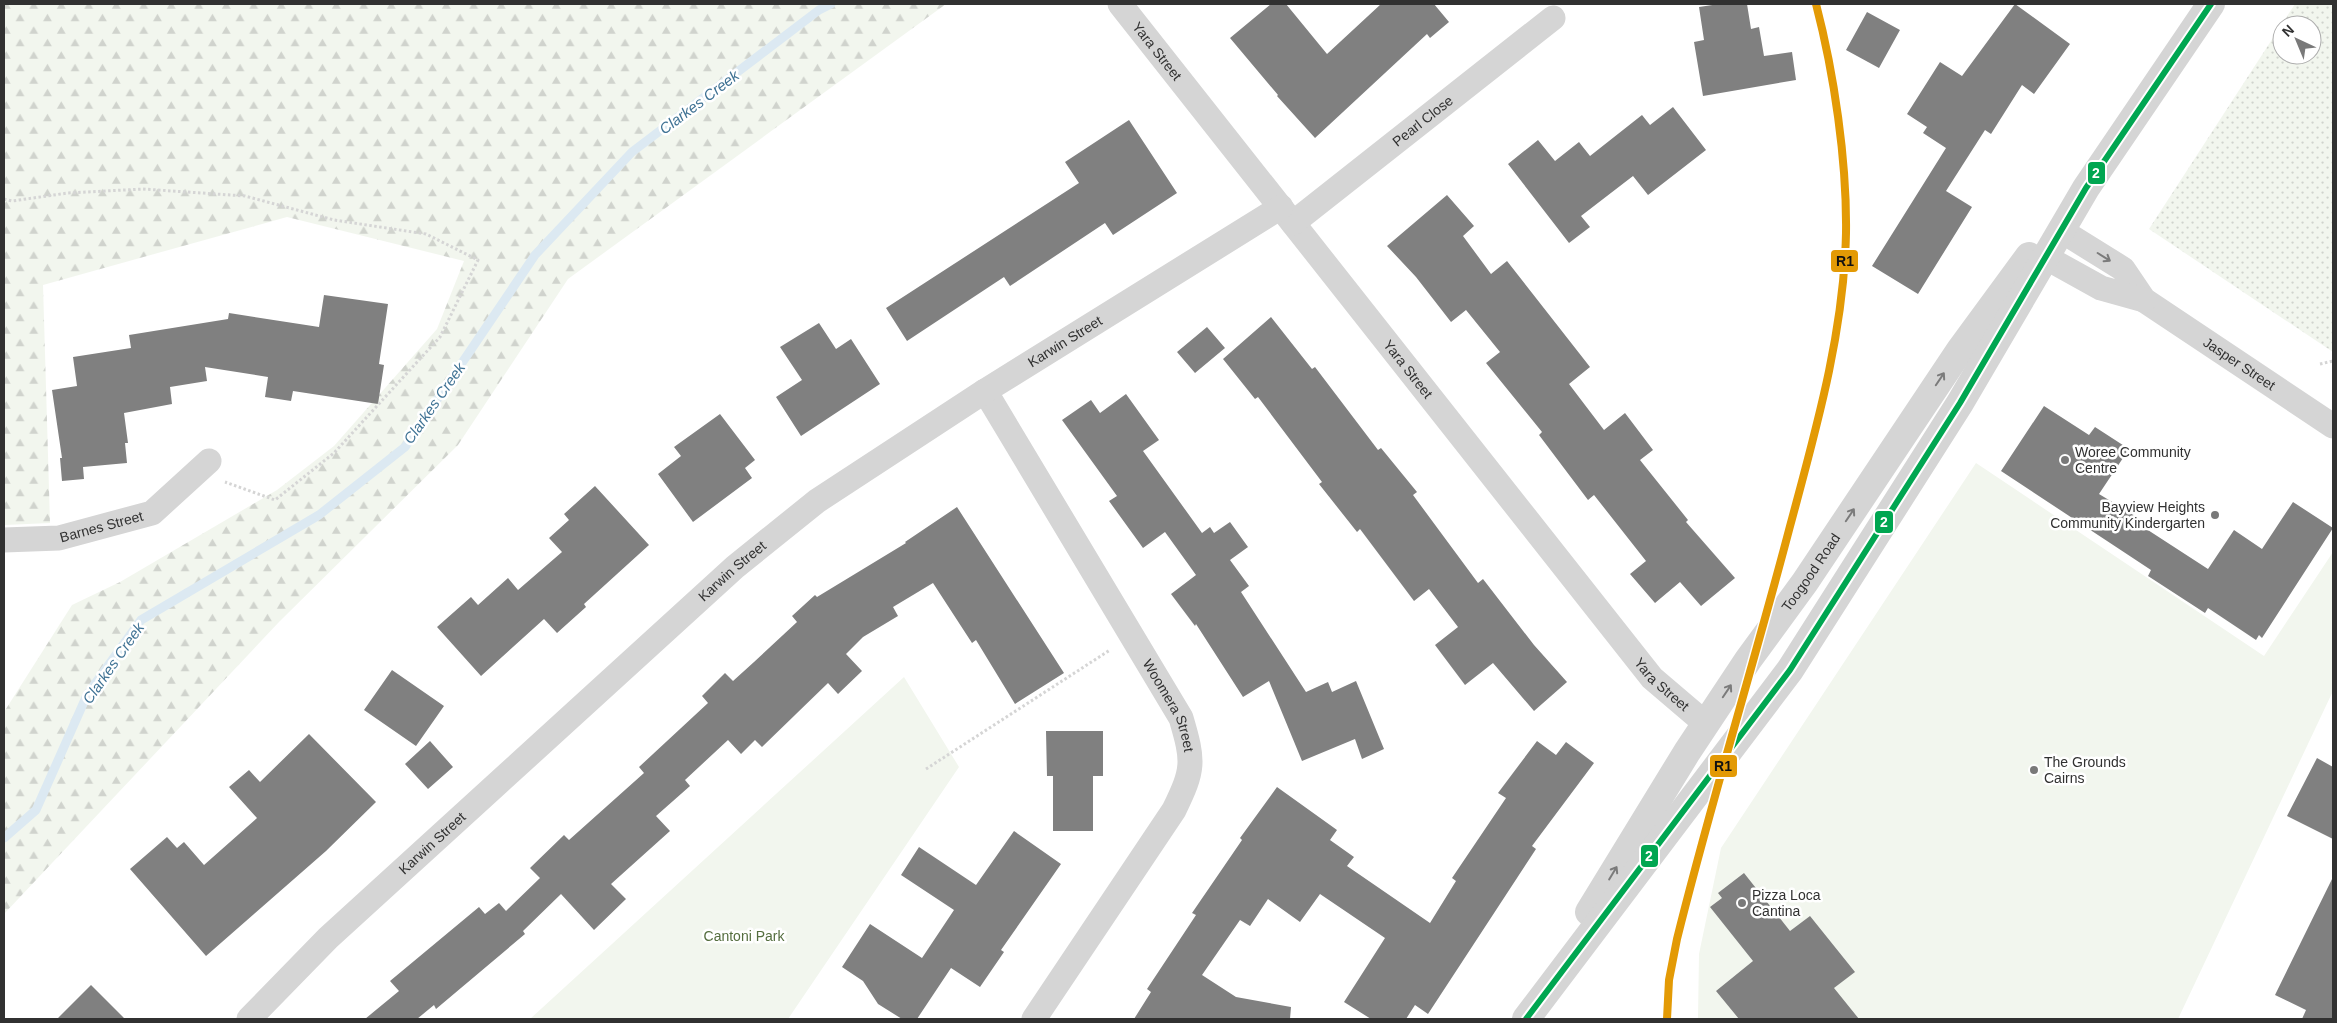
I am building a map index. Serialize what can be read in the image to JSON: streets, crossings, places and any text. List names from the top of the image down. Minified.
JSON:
{"streets":{"street":["Yara Street","Pearl Close","Karwin Street","Jasper Street","Barnes Street","Toogood Road","Woomera Street"]},"crossings":[["Yara Street","Pearl Close"],["Yara Street","Karwin Street"],["Yara Street","Toogood Road"],["Pearl Close","Karwin Street"],["Karwin Street","Woomera Street"],["Jasper Street","Toogood Road"]],"water":["Clarkes Creek"],"parks":["Cantoni Park"],"places":["Woree Community Centre","Bayview Heights Community Kindergarten","The Grounds Cairns","Pizza Loca Cantina"],"lines":["transit line R1","transit line 2"],"north":"top left"}
